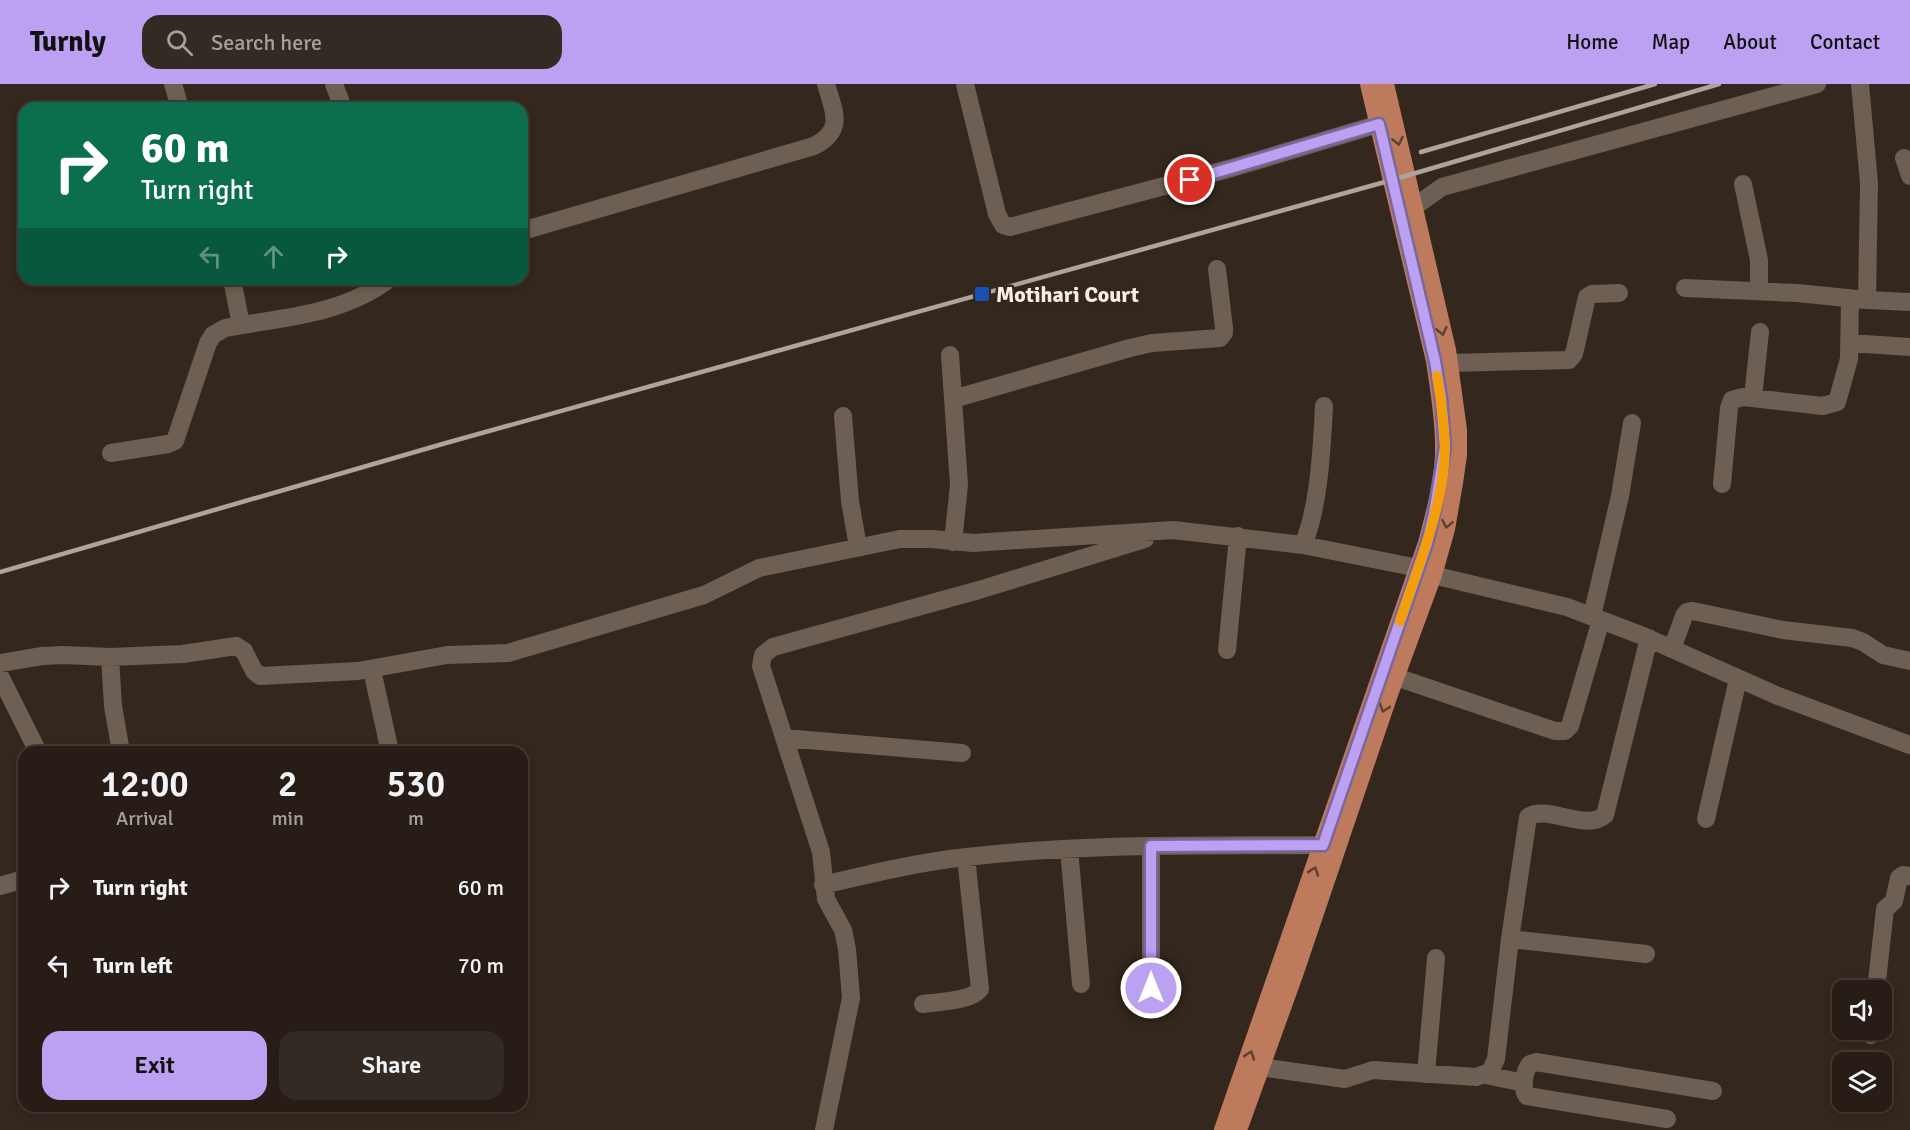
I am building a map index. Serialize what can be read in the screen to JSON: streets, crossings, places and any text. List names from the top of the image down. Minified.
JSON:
{"places":{"transit":["Motihari Court"]},"page":{"header":"Turnly","search":"Search here","nav":["Home","Map","About","Contact"],"turn":["60 m","Turn right"],"eta":["12:00","Arrival","2","min","530","m"],"list":[{"name":"Turn right","value":"60 m"},{"name":"Turn left","value":"70 m"}],"buttons":["Exit","Share"]}}
